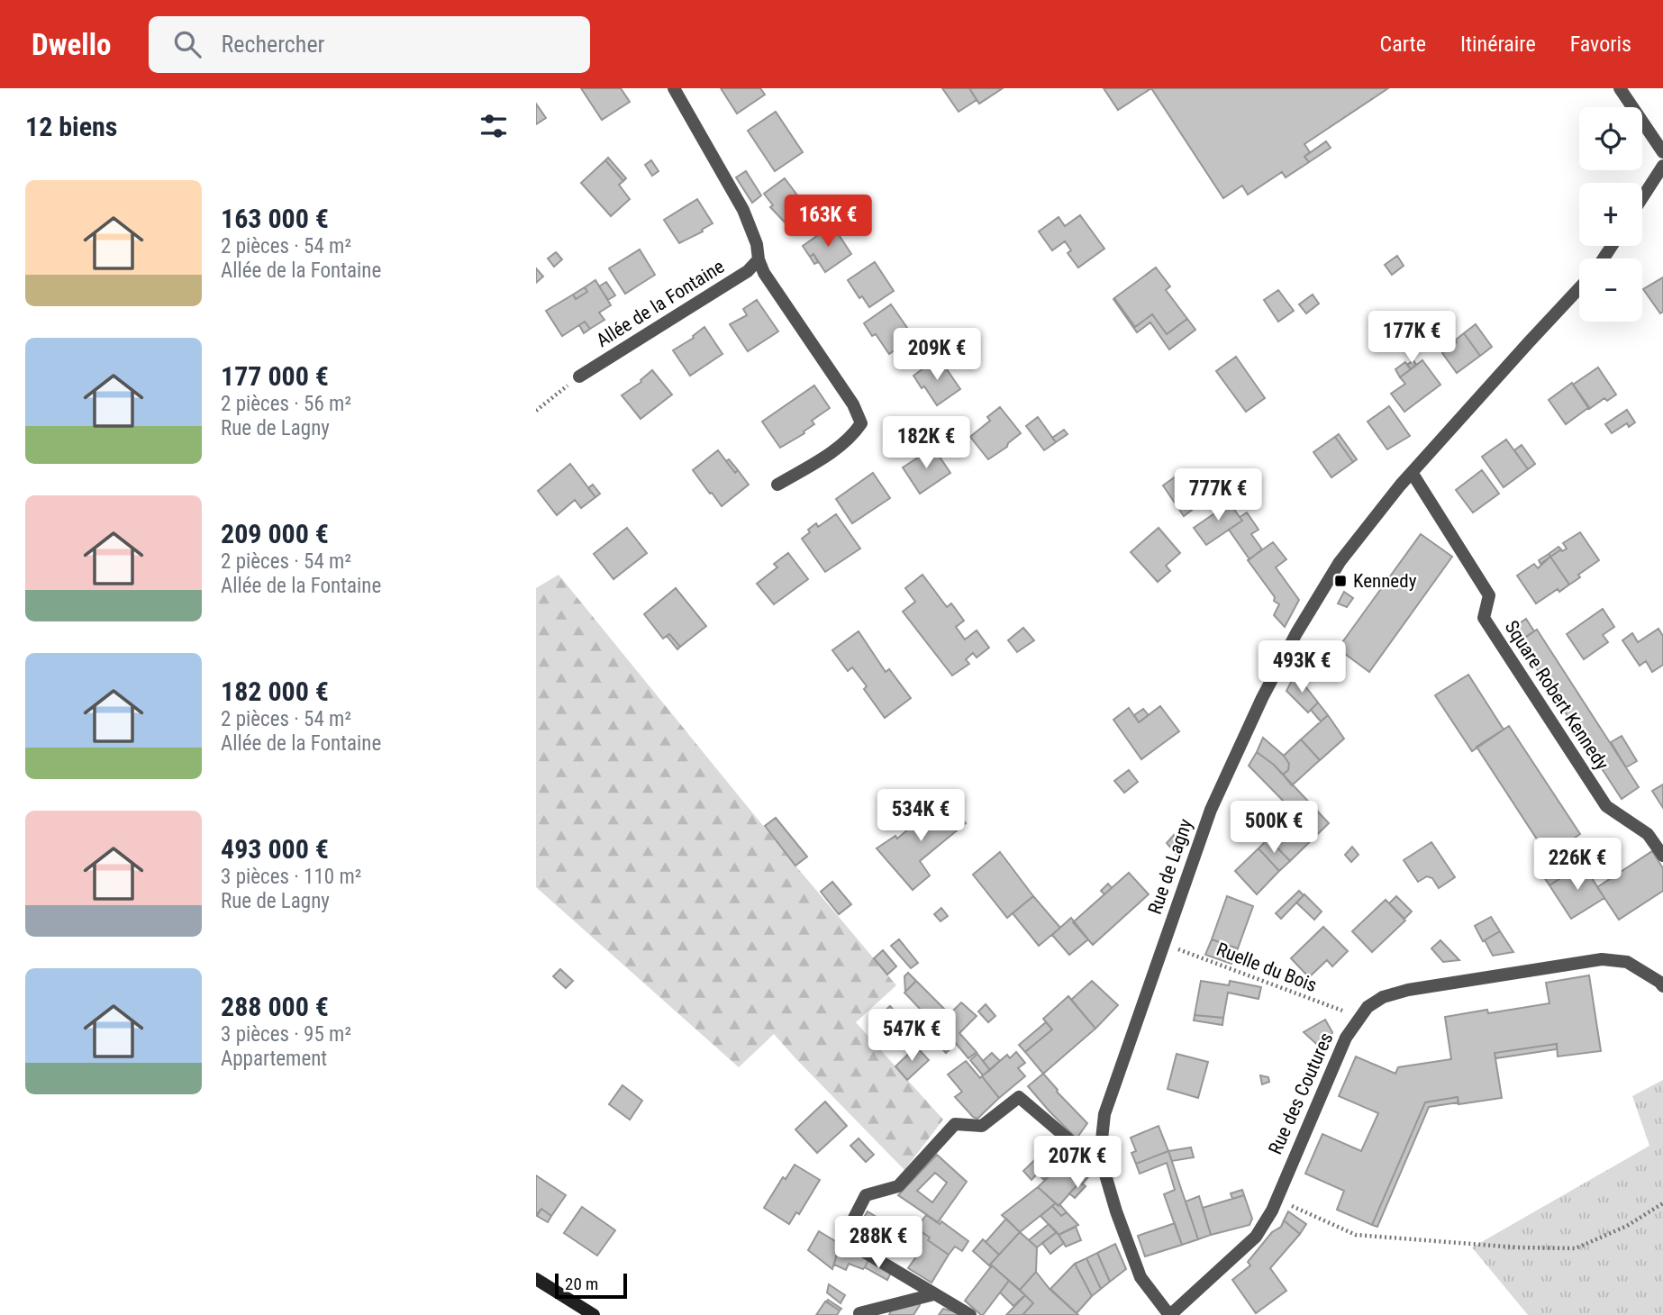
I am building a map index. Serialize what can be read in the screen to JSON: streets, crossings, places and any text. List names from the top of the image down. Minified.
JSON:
{"streets":{"street":["Allée de la Fontaine","Square Robert Kennedy","Rue de Lagny","Rue des Coutures"],"path":["Ruelle du Bois"]},"crossings":[["Square Robert Kennedy","Rue de Lagny"],["Rue de Lagny","Ruelle du Bois"],["Rue de Lagny","Rue des Coutures"],["Ruelle du Bois","Rue des Coutures"]],"places":{"transit":["Kennedy"]},"scale_bar":"20 m","page":{"header":"Dwello","search":"Rechercher","nav":["Carte","Itinéraire","Favoris"],"heading":"12 biens","map_buttons":["+","−"],"list":[{"name":"163 000 €","note":"2 pièces · 54 m² · Allée de la Fontaine"},{"name":"177 000 €","note":"2 pièces · 56 m² · Rue de Lagny"},{"name":"209 000 €","note":"2 pièces · 54 m² · Allée de la Fontaine"},{"name":"182 000 €","note":"2 pièces · 54 m² · Allée de la Fontaine"},{"name":"493 000 €","note":"3 pièces · 110 m² · Rue de Lagny"},{"name":"288 000 €","note":"3 pièces · 95 m² · Appartement"}],"price":["163K €","177K €","209K €","182K €","777K €","493K €","534K €","500K €","226K €","547K €","207K €","288K €"],"scale":"20 m"}}
